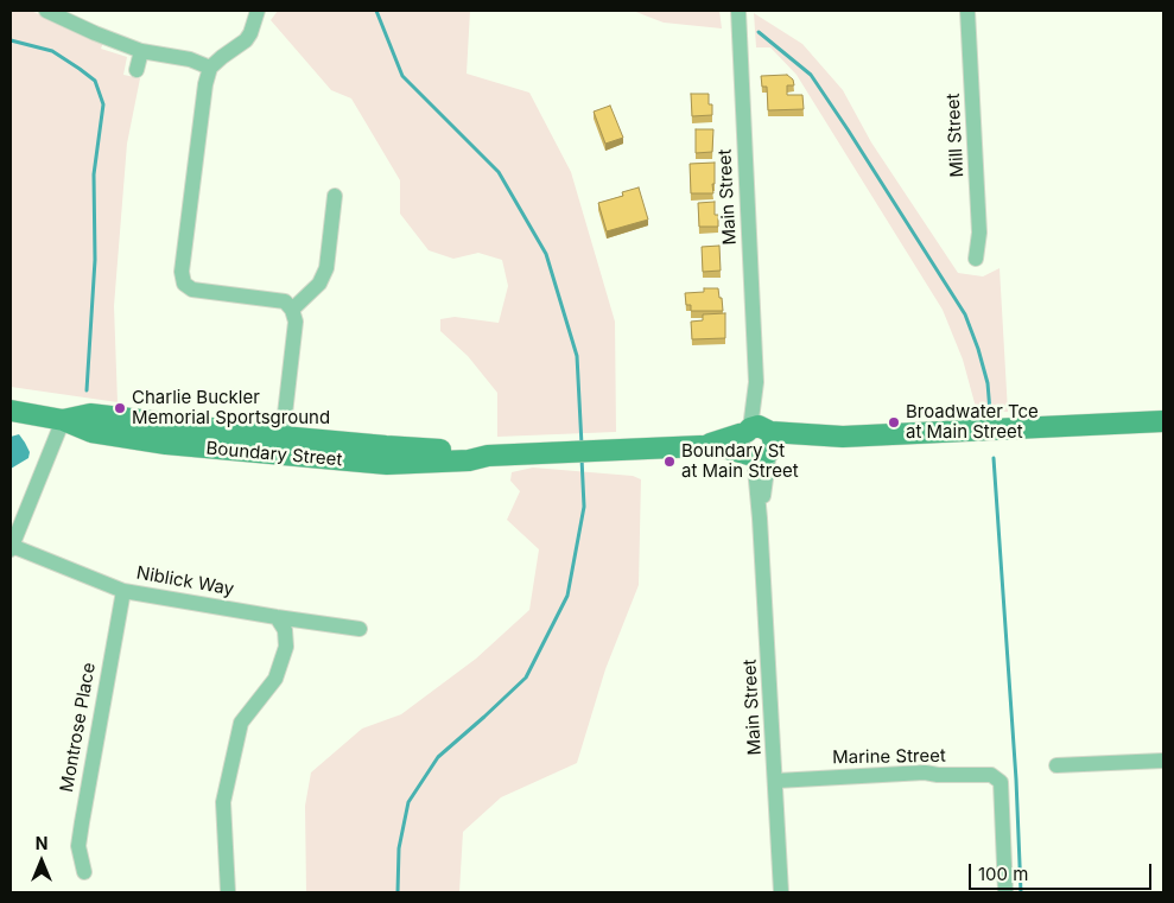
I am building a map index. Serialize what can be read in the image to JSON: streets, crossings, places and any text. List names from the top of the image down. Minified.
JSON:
{"streets":{"street":["Mill Street","Main Street","Boundary Street","Niblick Way","Montrose Place","Marine Street"]},"crossings":[["Main Street","Boundary Street"],["Main Street","Marine Street"],["Niblick Way","Montrose Place"]],"places":["Charlie Buckler Memorial Sportsground","Broadwater Tce at Main Street","Boundary St at Main Street"],"scale_bar":"100 m","north":"top"}
